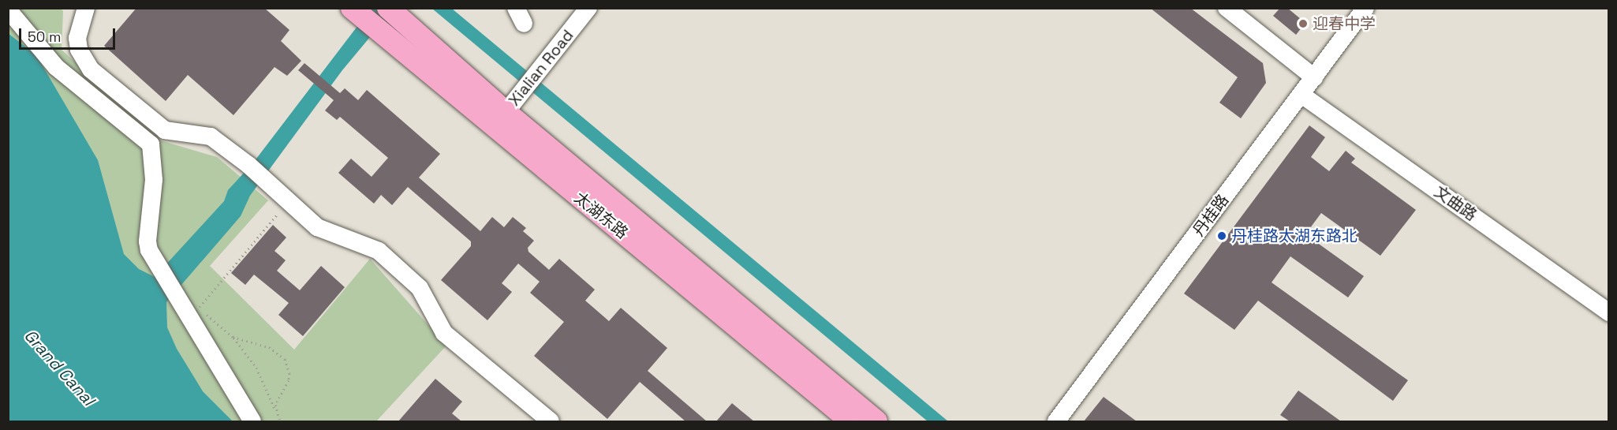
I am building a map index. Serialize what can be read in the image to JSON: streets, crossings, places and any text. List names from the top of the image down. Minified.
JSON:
{"streets":{"main road":["太湖东路"],"street":["Xialian Road","文曲路","丹桂路"]},"crossings":[["Xialian Road","太湖东路"],["文曲路","丹桂路"]],"water":["Grand Canal"],"places":["迎春中学","丹桂路太湖东路北"],"scale_bar":"50 m"}
